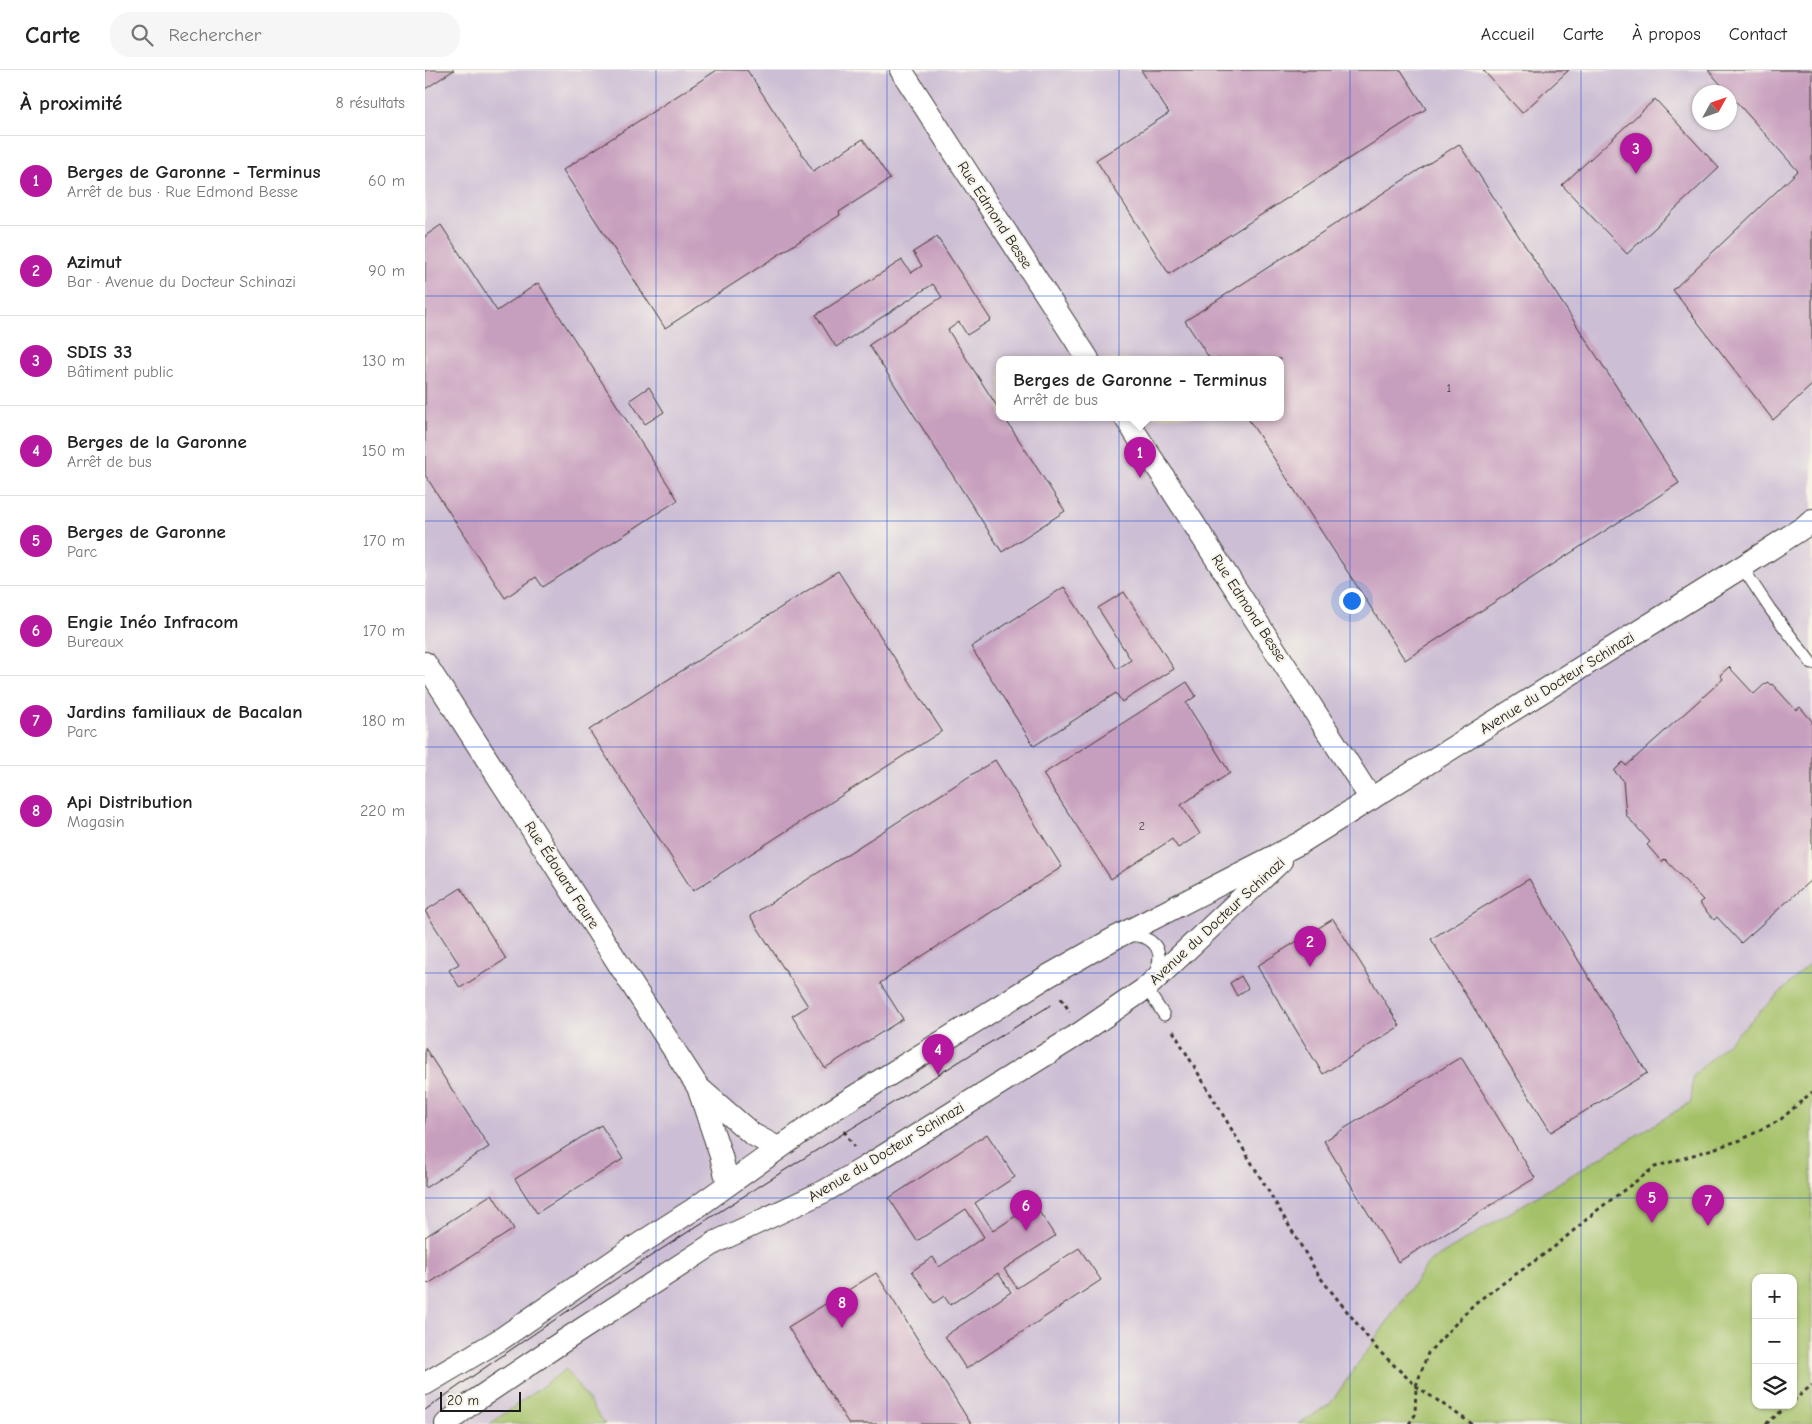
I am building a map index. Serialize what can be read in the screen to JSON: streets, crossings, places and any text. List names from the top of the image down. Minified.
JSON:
{"streets":{"street":["Rue Edmond Besse","Avenue du Docteur Schinazi","Rue Édouard Faure"]},"crossings":[["Rue Edmond Besse","Avenue du Docteur Schinazi"],["Avenue du Docteur Schinazi","Rue Édouard Faure"]],"house_numbers":["1","2"],"scale_bar":"20 m","north":"top right","page":{"header":"Carte","search":"Rechercher","nav":["Accueil","Carte","À propos","Contact"],"heading":["À proximité","8 résultats"],"pins":["3","1","2","4","5","7","6","8"],"list":[{"mark":"1","name":"Berges de Garonne - Terminus","note":"Arrêt de bus · Rue Edmond Besse","value":"60 m"},{"mark":"2","name":"Azimut","note":"Bar · Avenue du Docteur Schinazi","value":"90 m"},{"mark":"3","name":"SDIS 33","note":"Bâtiment public","value":"130 m"},{"mark":"4","name":"Berges de la Garonne","note":"Arrêt de bus","value":"150 m"},{"mark":"5","name":"Berges de Garonne","note":"Parc","value":"170 m"},{"mark":"6","name":"Engie Inéo Infracom","note":"Bureaux","value":"170 m"},{"mark":"7","name":"Jardins familiaux de Bacalan","note":"Parc","value":"180 m"},{"mark":"8","name":"Api Distribution","note":"Magasin","value":"220 m"}],"popup":["Berges de Garonne - Terminus","Arrêt de bus"],"map_buttons":["+","−"],"scale":"20 m"}}
